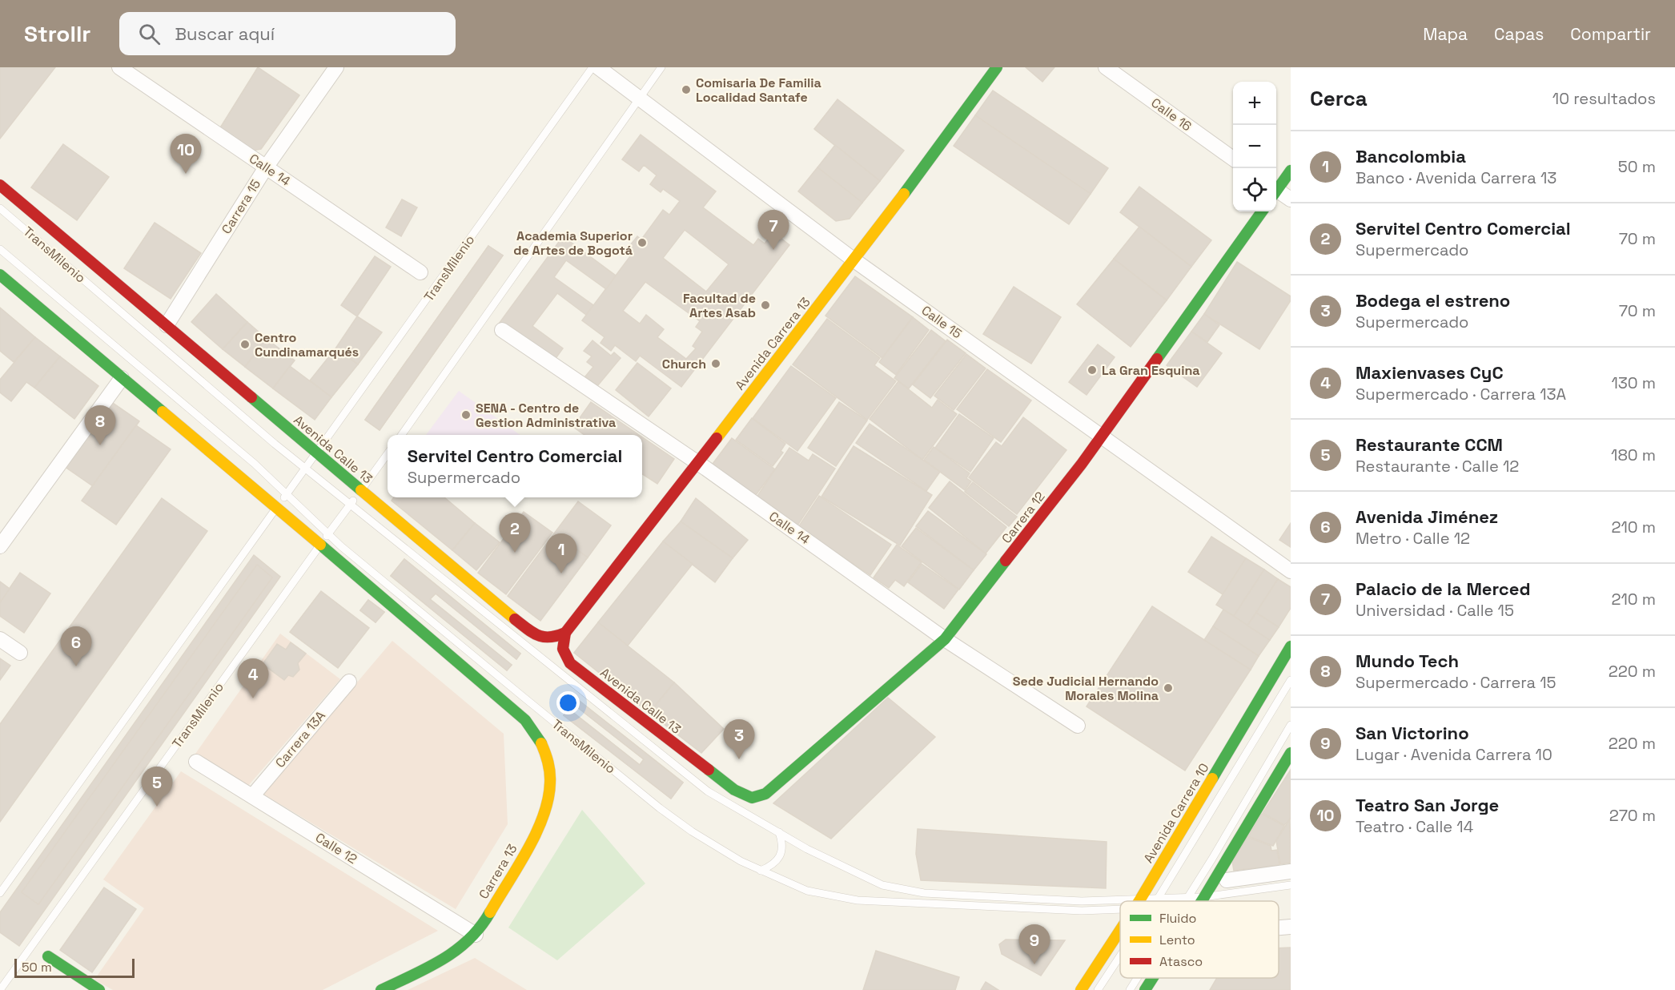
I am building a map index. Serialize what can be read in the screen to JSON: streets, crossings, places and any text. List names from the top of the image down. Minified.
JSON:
{"streets":{"street":["Calle 16","Calle 14","Carrera 15","Calle 15","Avenida Carrera 13","Avenida Calle 13","Carrera 12","Carrera 13A","Avenida Carrera 10","Calle 12","Carrera 13"],"lane":["TransMilenio"]},"crossings":[["Calle 14","Carrera 15"],["Calle 14","Avenida Carrera 13"],["Calle 14","Carrera 12"],["Carrera 15","Avenida Calle 13"],["TransMilenio","Avenida Calle 13"],["TransMilenio","Avenida Carrera 10"],["TransMilenio","Carrera 13"],["Calle 15","Avenida Carrera 13"],["Calle 15","Carrera 12"],["Avenida Carrera 13","Avenida Calle 13"],["Avenida Calle 13","Carrera 12"],["Carrera 13A","Calle 12"],["Calle 12","Carrera 13"]],"places":["Comisaria De Familia Localidad Santafe","Academia Superior de Artes de Bogotá","Facultad de Artes Asab","Centro Cundinamarqués","Church","La Gran Esquina","SENA - Centro de Gestion Administrativa","Sede Judicial Hernando Morales Molina"],"legend":["Fluido","Lento","Atasco"],"scale_bar":"50 m","page":{"header":"Strollr","search":"Buscar aquí","nav":["Mapa","Capas","Compartir"],"heading":["Cerca","10 resultados"],"map_buttons":["+","−"],"list":[{"mark":"1","name":"Bancolombia","note":"Banco · Avenida Carrera 13","value":"50 m"},{"mark":"2","name":"Servitel Centro Comercial","note":"Supermercado","value":"70 m"},{"mark":"3","name":"Bodega el estreno","note":"Supermercado","value":"70 m"},{"mark":"4","name":"Maxienvases CyC","note":"Supermercado · Carrera 13A","value":"130 m"},{"mark":"5","name":"Restaurante CCM","note":"Restaurante · Calle 12","value":"180 m"},{"mark":"6","name":"Avenida Jiménez","note":"Metro · Calle 12","value":"210 m"},{"mark":"7","name":"Palacio de la Merced","note":"Universidad · Calle 15","value":"210 m"},{"mark":"8","name":"Mundo Tech","note":"Supermercado · Carrera 15","value":"220 m"},{"mark":"9","name":"San Victorino","note":"Lugar · Avenida Carrera 10","value":"220 m"},{"mark":"10","name":"Teatro San Jorge","note":"Teatro · Calle 14","value":"270 m"}],"pins":["10","7","8","2","1","6","4","3","5","9"],"popup":["Servitel Centro Comercial","Supermercado"],"scale":"50 m"}}
